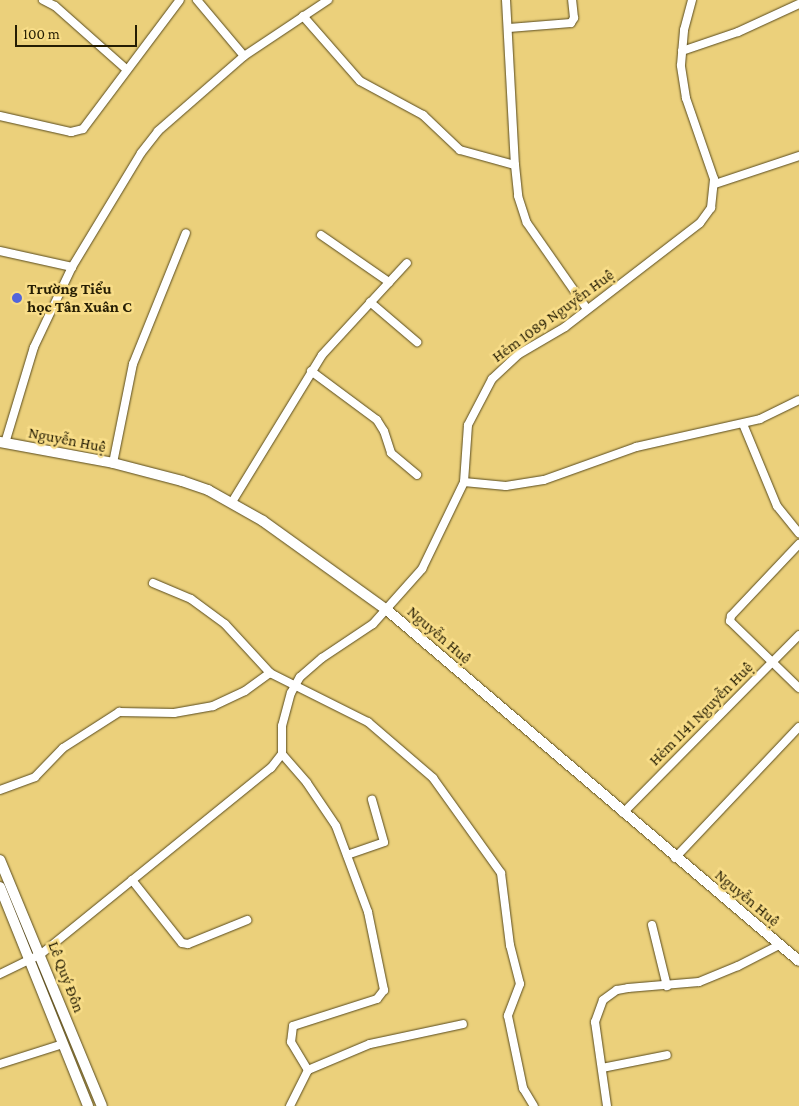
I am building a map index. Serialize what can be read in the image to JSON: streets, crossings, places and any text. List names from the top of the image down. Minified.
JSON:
{"streets":{"street":["Hẻm 1089 Nguyễn Huệ","Nguyễn Huệ","Hẻm 1141 Nguyễn Huệ","Lê Quý Đôn"]},"crossings":[["Hẻm 1089 Nguyễn Huệ","Nguyễn Huệ"],["Nguyễn Huệ","Hẻm 1141 Nguyễn Huệ"]],"places":["Trường Tiểu học Tân Xuân C"],"scale_bar":"100 m"}
